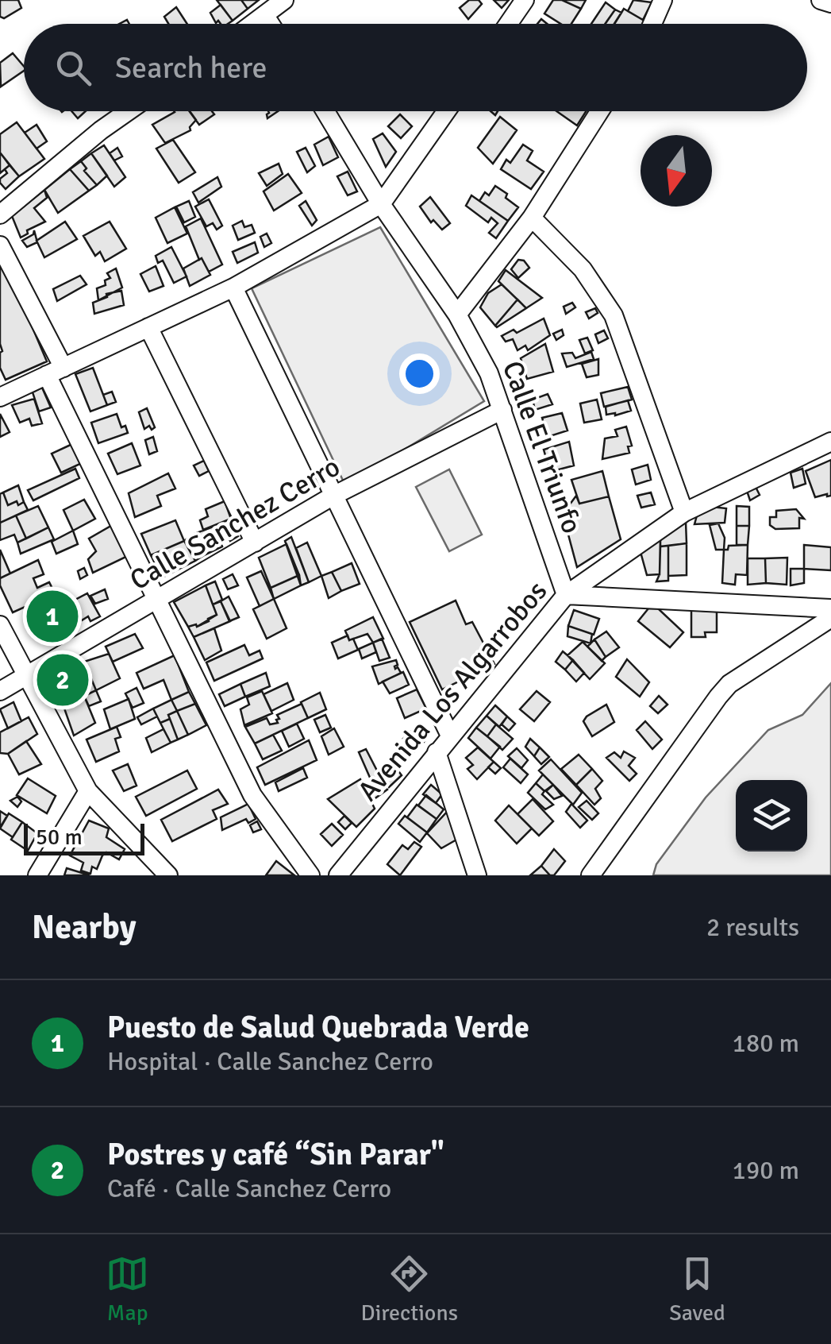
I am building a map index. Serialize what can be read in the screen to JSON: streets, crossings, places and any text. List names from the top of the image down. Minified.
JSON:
{"streets":{"street":["Calle El Triunfo","Calle Sanchez Cerro","Avenida Los Algarrobos"]},"crossings":[["Calle El Triunfo","Calle Sanchez Cerro"],["Calle El Triunfo","Avenida Los Algarrobos"]],"scale_bar":"50 m","north":"bottom","page":{"search":"Search here","pins":["1","2"],"scale":"50 m","heading":["Nearby","2 results"],"list":[{"mark":"1","name":"Puesto de Salud Quebrada Verde","note":"Hospital · Calle Sanchez Cerro","value":"180 m"},{"mark":"2","name":"Postres y café “Sin Parar\"","note":"Café · Calle Sanchez Cerro","value":"190 m"}],"nav":["Map","Directions","Saved"]}}
